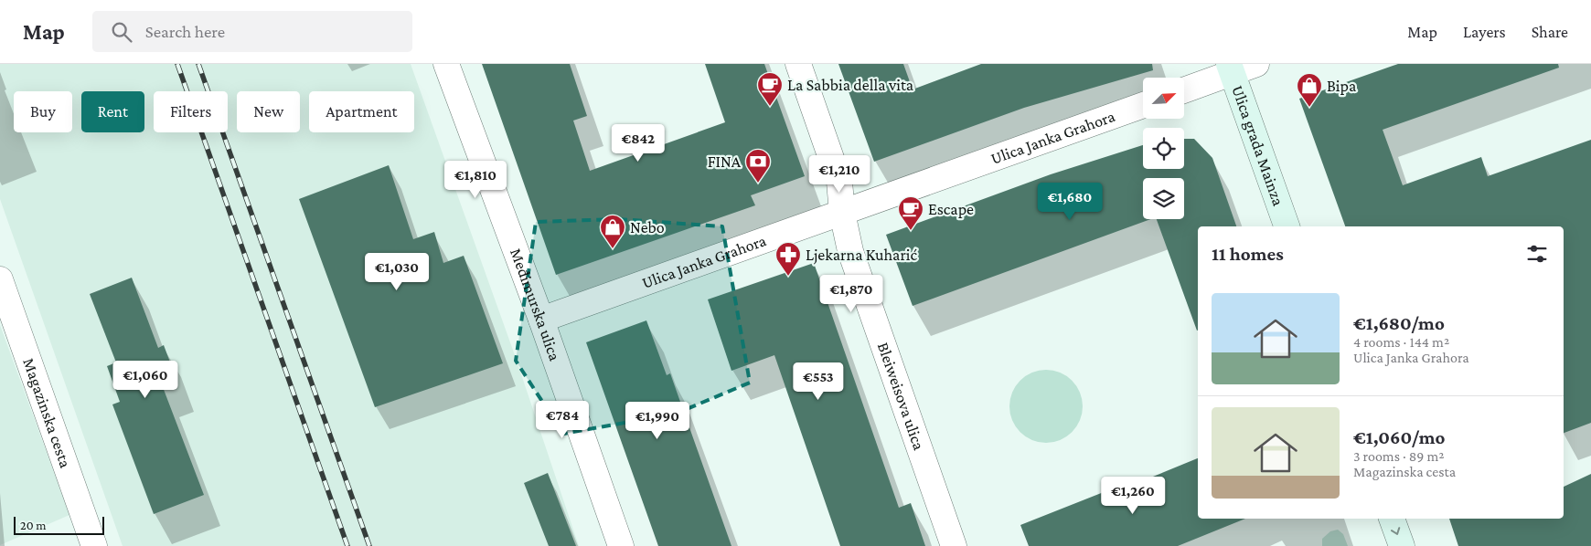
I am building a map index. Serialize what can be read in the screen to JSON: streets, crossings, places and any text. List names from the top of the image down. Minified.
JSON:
{"streets":{"main road":["Ulica grada Mainza"],"street":["Ulica Janka Grahora","Međimurska ulica","Bleiweisova ulica","Magazinska cesta"]},"crossings":[["Ulica Janka Grahora","Međimurska ulica"],["Ulica Janka Grahora","Bleiweisova ulica"]],"places":{"cafe":["La Sabbia della vita","Escape"],"shop":["Bipa","Nebo"],"bank":["FINA"],"pharmacy":["Ljekarna Kuharić"]},"scale_bar":"20 m","north":"top right","page":{"header":"Map","search":"Search here","nav":["Map","Layers","Share"],"chip":["Buy","Rent","Filters","New","Apartment"],"price":["€842","€1,210","€1,810","€1,680","€1,030","€1,870","€1,060","€553","€784","€1,990","€1,260"],"heading":"11 homes","list":[{"name":"€1,680/mo","note":"4 rooms · 144 m² · Ulica Janka Grahora"},{"name":"€1,060/mo","note":"3 rooms · 89 m² · Magazinska cesta"}],"scale":"20 m"}}
